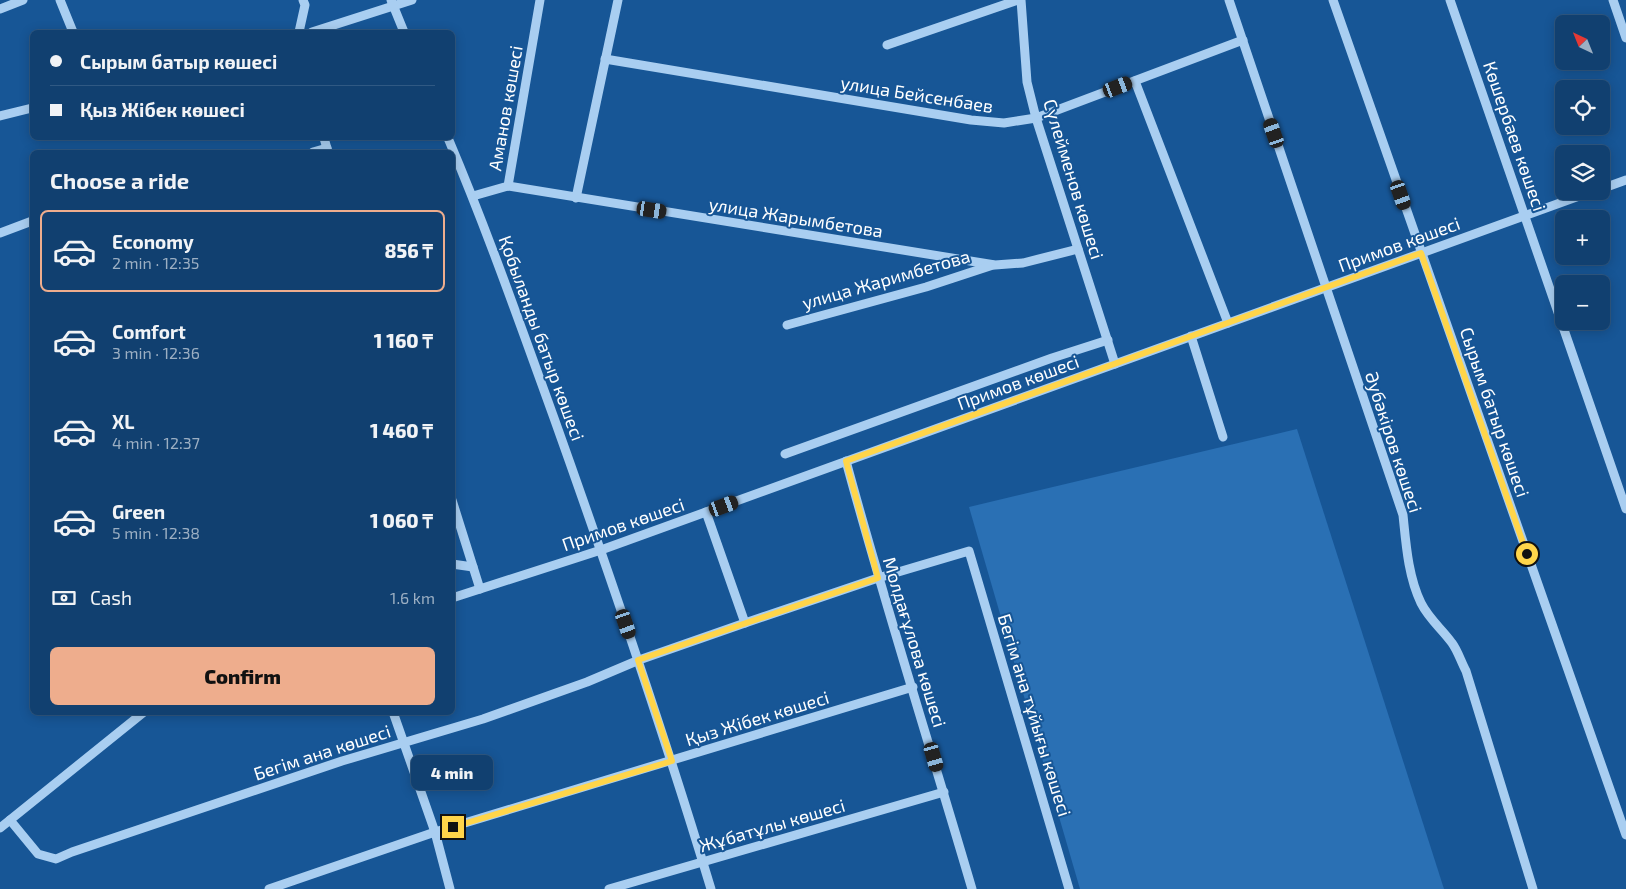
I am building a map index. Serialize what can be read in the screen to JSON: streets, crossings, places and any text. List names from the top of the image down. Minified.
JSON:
{"streets":{"street":["улица Бейсенбаев","Аманов көшесі","Көшербаев көшесі","Сүлейменов көшесі","улица Жарымбетова","Примов көшесі","улица Жаримбетова","Қобыланды батыр көшесі","Сырым батыр көшесі","Әубәкіров көшесі","Молдағұлова көшесі","Бегім ана тұйығы көшесі","Қыз Жібек көшесі","Бегім ана көшесі","Жұбатұлы көшесі"]},"crossings":[["улица Бейсенбаев","Сүлейменов көшесі"],["улица Бейсенбаев","Әубәкіров көшесі"],["Аманов көшесі","улица Жарымбетова"],["Аманов көшесі","Қобыланды батыр көшесі"],["Көшербаев көшесі","Примов көшесі"],["Сүлейменов көшесі","улица Жарымбетова"],["Сүлейменов көшесі","Примов көшесі"],["улица Жарымбетова","улица Жаримбетова"],["Примов көшесі","Қобыланды батыр көшесі"],["Примов көшесі","Сырым батыр көшесі"],["Примов көшесі","Әубәкіров көшесі"],["Примов көшесі","Молдағұлова көшесі"],["Қобыланды батыр көшесі","Қыз Жібек көшесі"],["Қобыланды батыр көшесі","Бегім ана көшесі"],["Қобыланды батыр көшесі","Жұбатұлы көшесі"],["Молдағұлова көшесі","Қыз Жібек көшесі"],["Молдағұлова көшесі","Бегім ана көшесі"],["Молдағұлова көшесі","Жұбатұлы көшесі"],["Бегім ана тұйығы көшесі","Бегім ана көшесі"]],"north":"top left","page":{"map_buttons":["+","−"],"banner":["Сырым батыр көшесі","Қыз Жібек көшесі"],"heading":"Choose a ride","list":[{"name":"Economy","note":"2 min · 12:35","value":"856 ₸"},{"name":"Comfort","note":"3 min · 12:36","value":"1 160 ₸"},{"name":"XL","note":"4 min · 12:37","value":"1 460 ₸"},{"name":"Green","note":"5 min · 12:38","value":"1 060 ₸"}],"pay":["Cash","1.6 km"],"buttons":"Confirm","bubble":"4 min"}}
